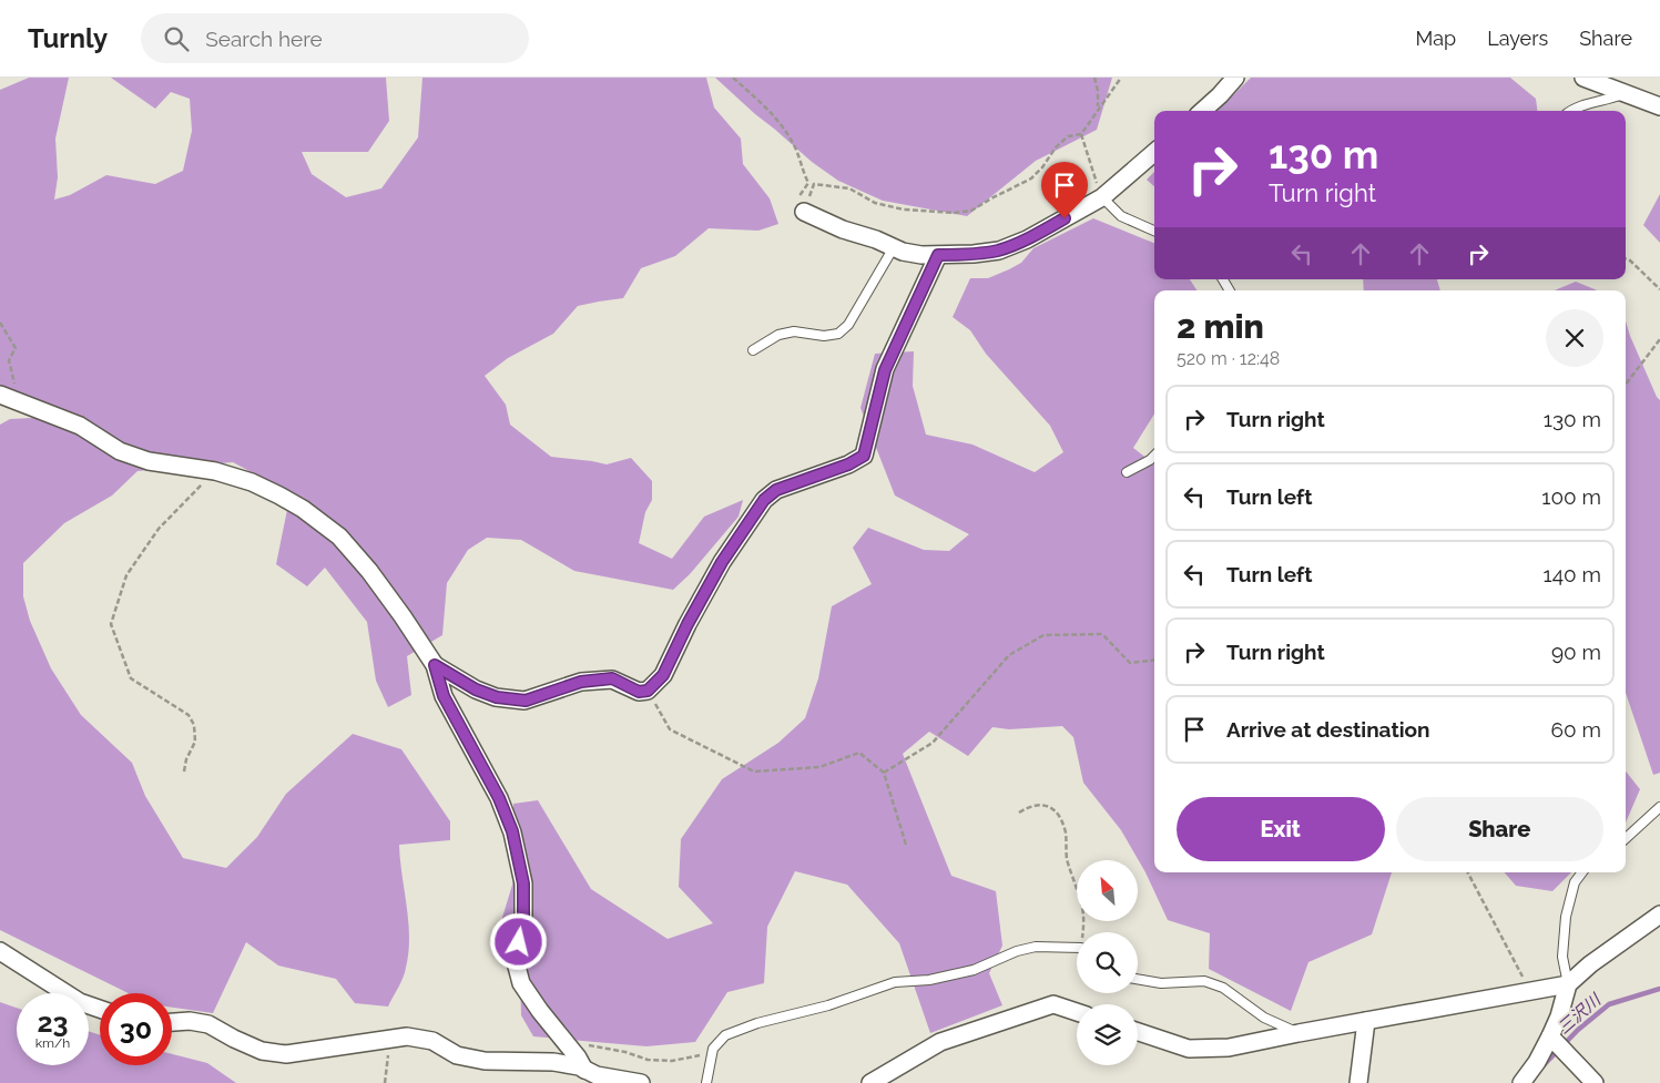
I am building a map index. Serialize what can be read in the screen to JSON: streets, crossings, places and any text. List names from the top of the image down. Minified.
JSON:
{"water":["三沢川"],"north":"top left","page":{"header":"Turnly","search":"Search here","nav":["Map","Layers","Share"],"turn":["130 m","Turn right"],"heading":["2 min","520 m · 12:48"],"list":[{"name":"Turn right","value":"130 m"},{"name":"Turn left","value":"100 m"},{"name":"Turn left","value":"140 m"},{"name":"Turn right","value":"90 m"},{"name":"Arrive at destination","value":"60 m"}],"buttons":["Exit","Share"],"speed":"23 km/h","limit":"30"}}
